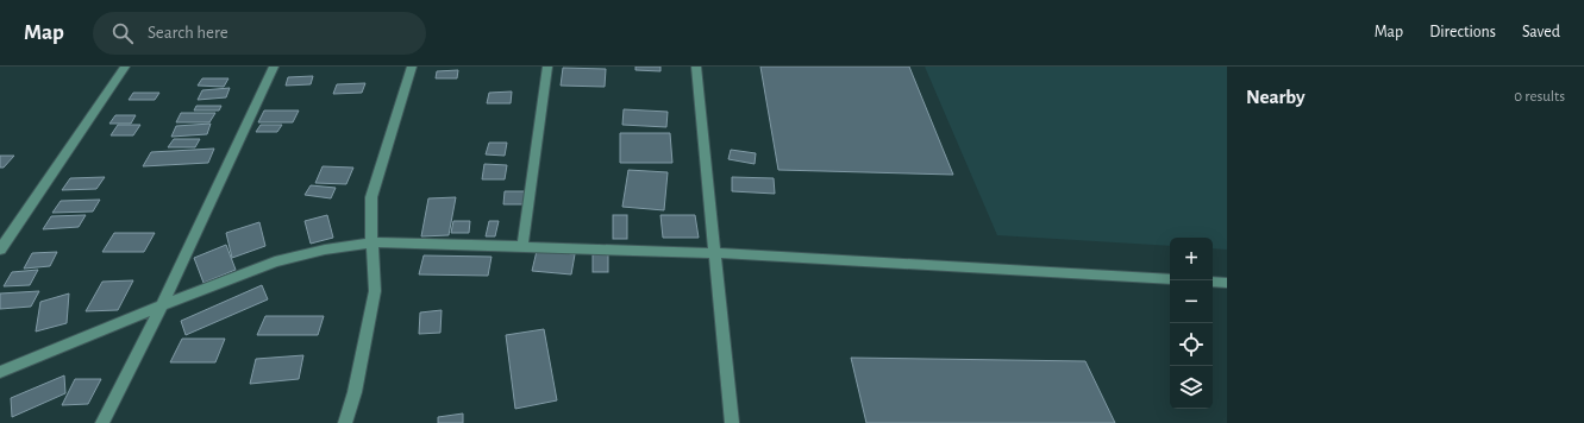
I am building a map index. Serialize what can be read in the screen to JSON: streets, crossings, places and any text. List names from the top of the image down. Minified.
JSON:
{"page":{"header":"Map","search":"Search here","nav":["Map","Directions","Saved"],"heading":["Nearby","0 results"],"map_buttons":["+","−"]}}
